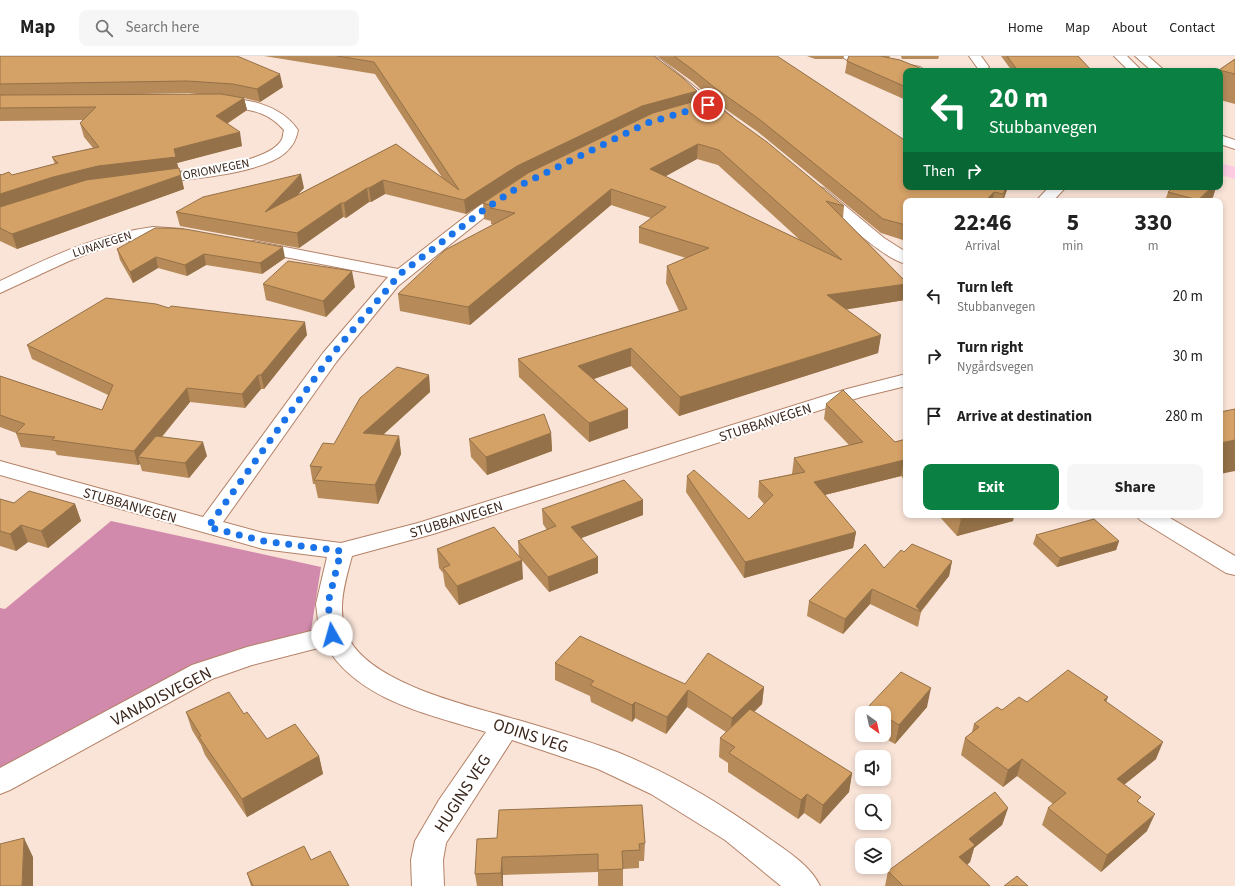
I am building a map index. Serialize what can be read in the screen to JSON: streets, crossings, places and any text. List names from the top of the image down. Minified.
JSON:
{"streets":{"street":["ORIONVEGEN","LUNAVEGEN","STUBBANVEGEN","VANADISVEGEN","ODINS VEG","HUGINS VEG"]},"crossings":[["STUBBANVEGEN","ODINS VEG"],["VANADISVEGEN","ODINS VEG"],["ODINS VEG","HUGINS VEG"]],"north":"bottom right","page":{"header":"Map","search":"Search here","nav":["Home","Map","About","Contact"],"turn":["20 m","Stubbanvegen"],"then":"Then","eta":["22:46","Arrival","5","min","330","m"],"list":[{"name":"Turn left","note":"Stubbanvegen","value":"20 m"},{"name":"Turn right","note":"Nygårdsvegen","value":"30 m"},{"name":"Arrive at destination","value":"280 m"}],"buttons":["Exit","Share"]}}
